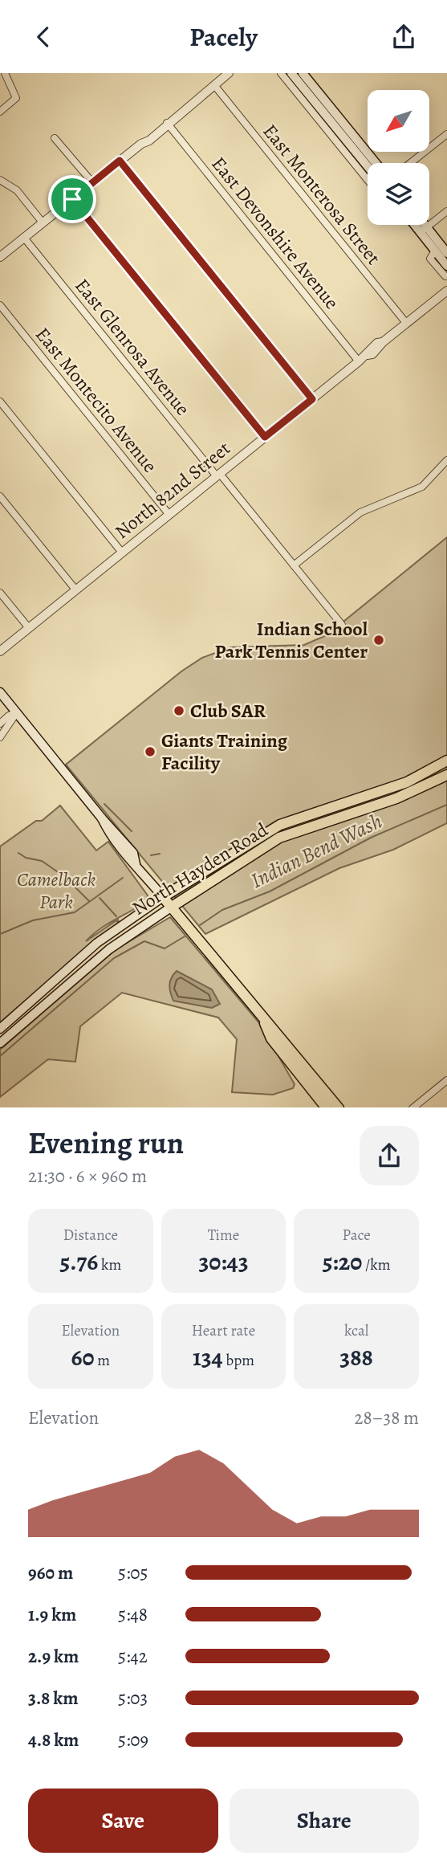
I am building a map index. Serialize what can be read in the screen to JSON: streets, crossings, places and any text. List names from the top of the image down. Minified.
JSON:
{"streets":{"main road":["North Hayden Road"],"street":["East Monterosa Street","East Devonshire Avenue","East Glenrosa Avenue","East Montecito Avenue","North 82nd Street"]},"crossings":[["East Monterosa Street","North 82nd Street"],["East Devonshire Avenue","North 82nd Street"],["East Glenrosa Avenue","North 82nd Street"],["East Montecito Avenue","North 82nd Street"]],"water":["Indian Bend Wash"],"parks":["Camelback Park"],"places":["Indian School Park Tennis Center","Club SAR","Giants Training Facility"],"north":"bottom left","page":{"header":"Pacely","heading":["Evening run","21:30 · 6 × 960 m"],"stats":[["Distance","5.76 km"],["Time","30:43"],["Pace","5:20 /km"],["Elevation","60 m"],["Heart rate","134 bpm"],["kcal","388"]],"chart":["Elevation","28–38 m"],"list":[{"name":"960 m","note":"5:05"},{"name":"1.9 km","note":"5:48"},{"name":"2.9 km","note":"5:42"},{"name":"3.8 km","note":"5:03"},{"name":"4.8 km","note":"5:09"}],"buttons":["Save","Share"]}}
